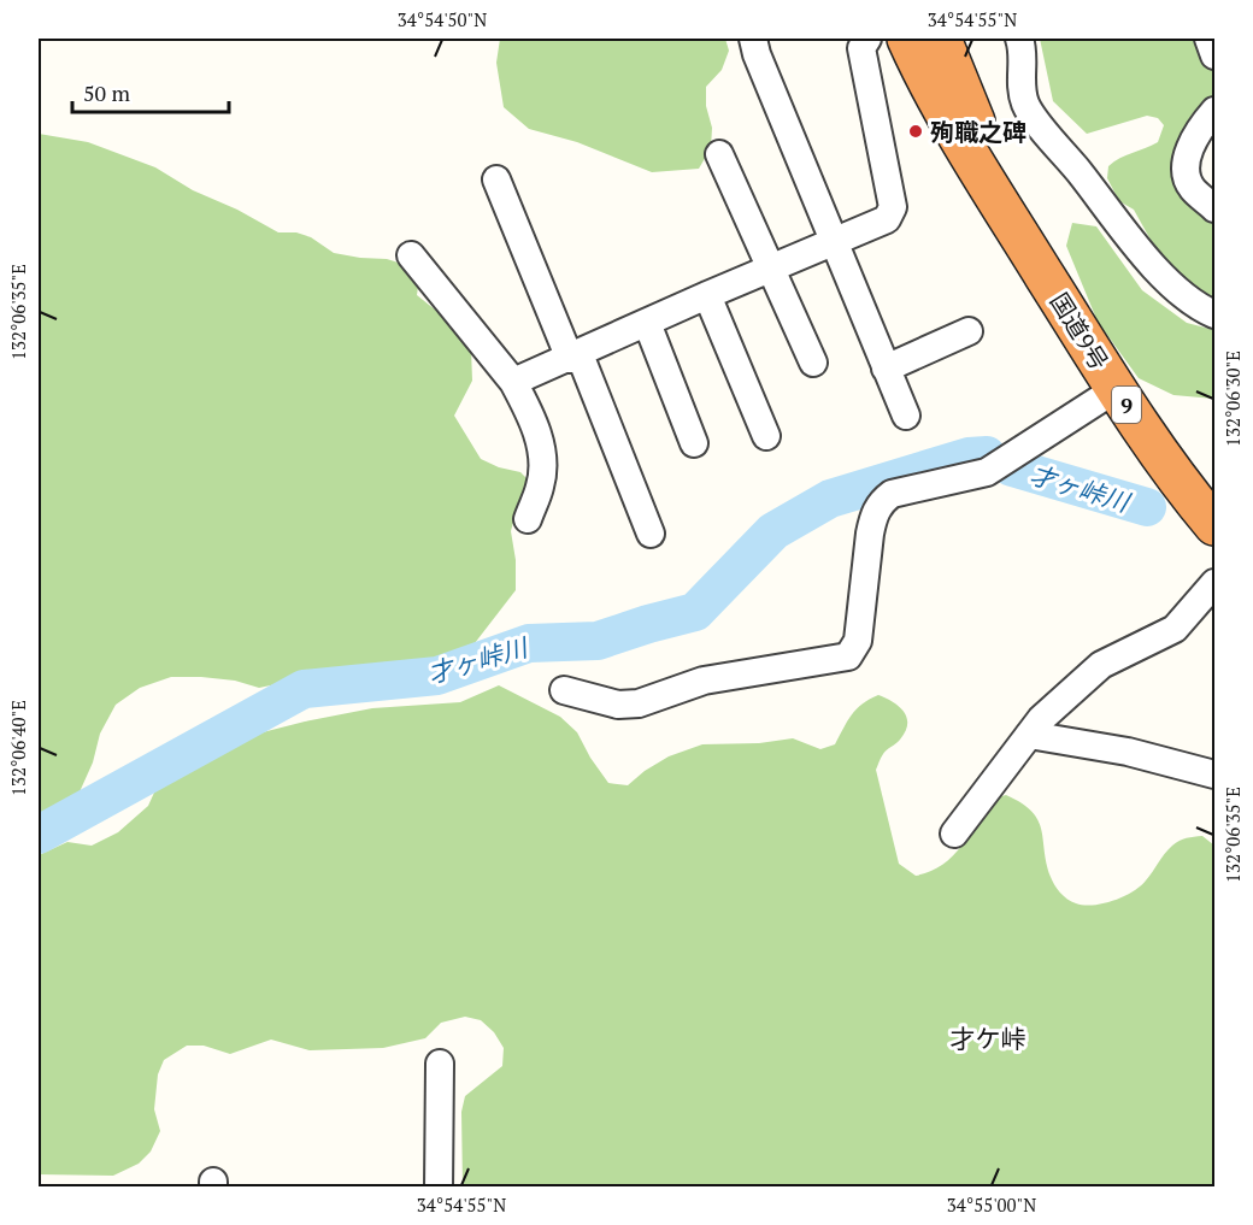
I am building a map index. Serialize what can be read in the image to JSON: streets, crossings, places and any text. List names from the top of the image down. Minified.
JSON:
{"streets":{"highway":["国道9号","9"]},"districts":["才ケ峠"],"water":["才ヶ峠川"],"places":["殉職之碑"],"scale_bar":"50 m","coordinates":["34°54'50\"N","34°54'55\"N","132°06'35\"E","132°06'30\"E","132°06'40\"E","34°55'00\"N"]}
